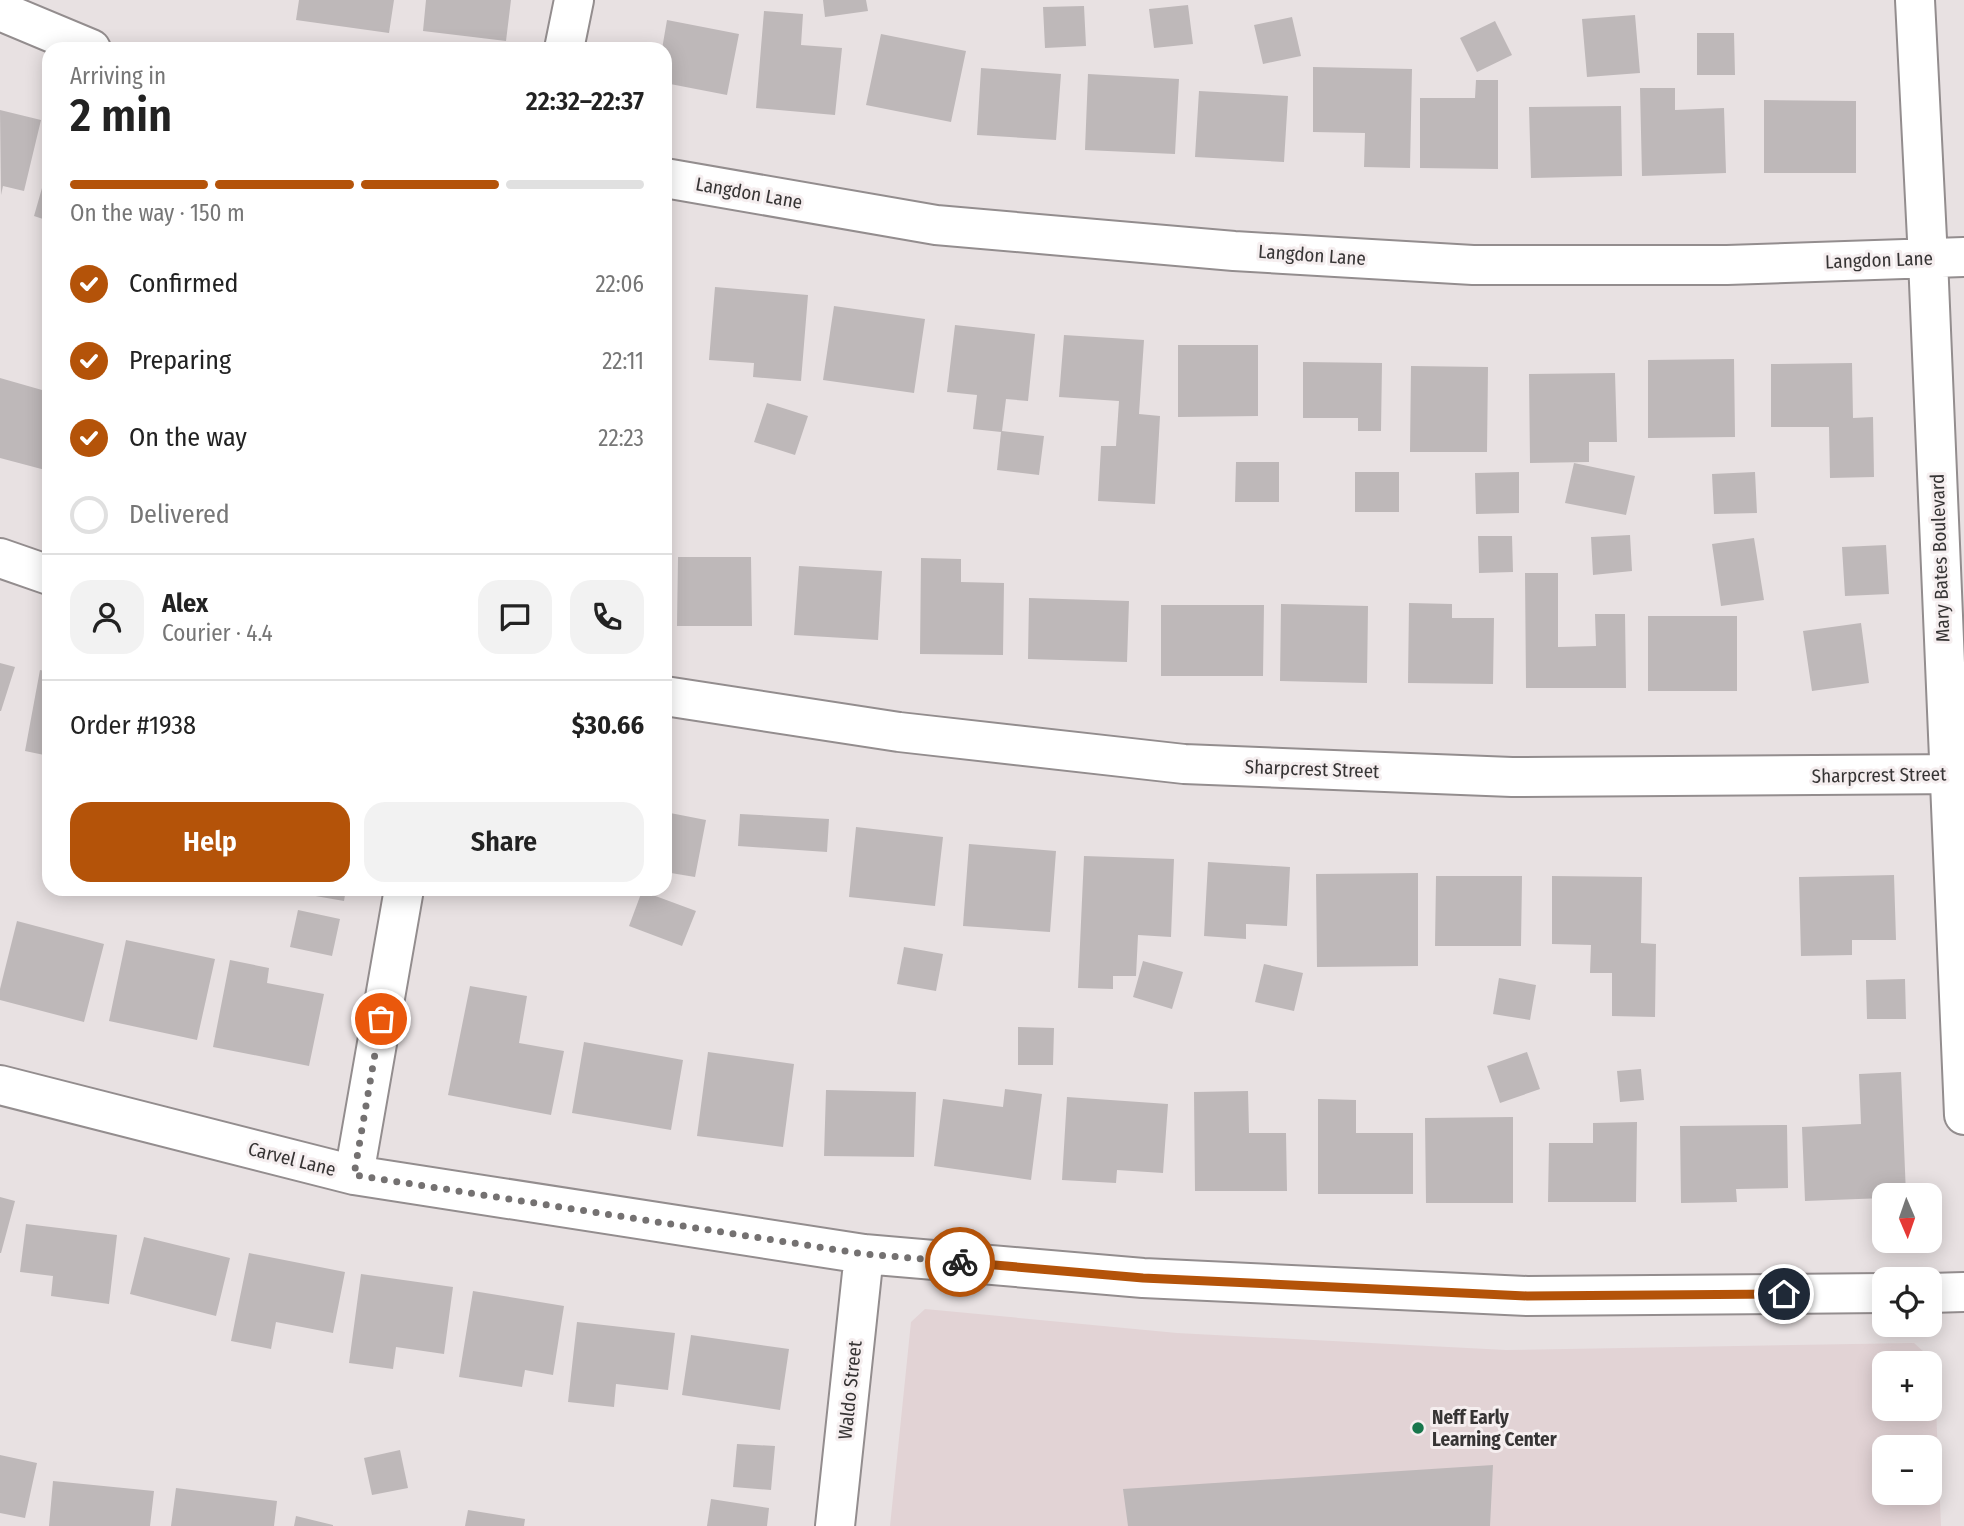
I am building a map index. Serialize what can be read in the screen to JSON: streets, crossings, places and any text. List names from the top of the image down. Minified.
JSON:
{"streets":{"street":["Langdon Lane","Mary Bates Boulevard","Sharpcrest Street","Carvel Lane","Waldo Street"]},"crossings":[["Langdon Lane","Mary Bates Boulevard"],["Mary Bates Boulevard","Sharpcrest Street"],["Carvel Lane","Waldo Street"]],"places":["Neff Early Learning Center"],"north":"bottom","page":{"heading":["2 min","Arriving in","22:32–22:37"],"panel":["Alex","Courier · 4.4","Order #1938","$30.66"],"bar":"On the way · 150 m","list":[["Confirmed","22:06"],["Preparing","22:11"],["On the way","22:23"],"Delivered"],"buttons":["Help","Share"],"map_buttons":["+","−"]}}
